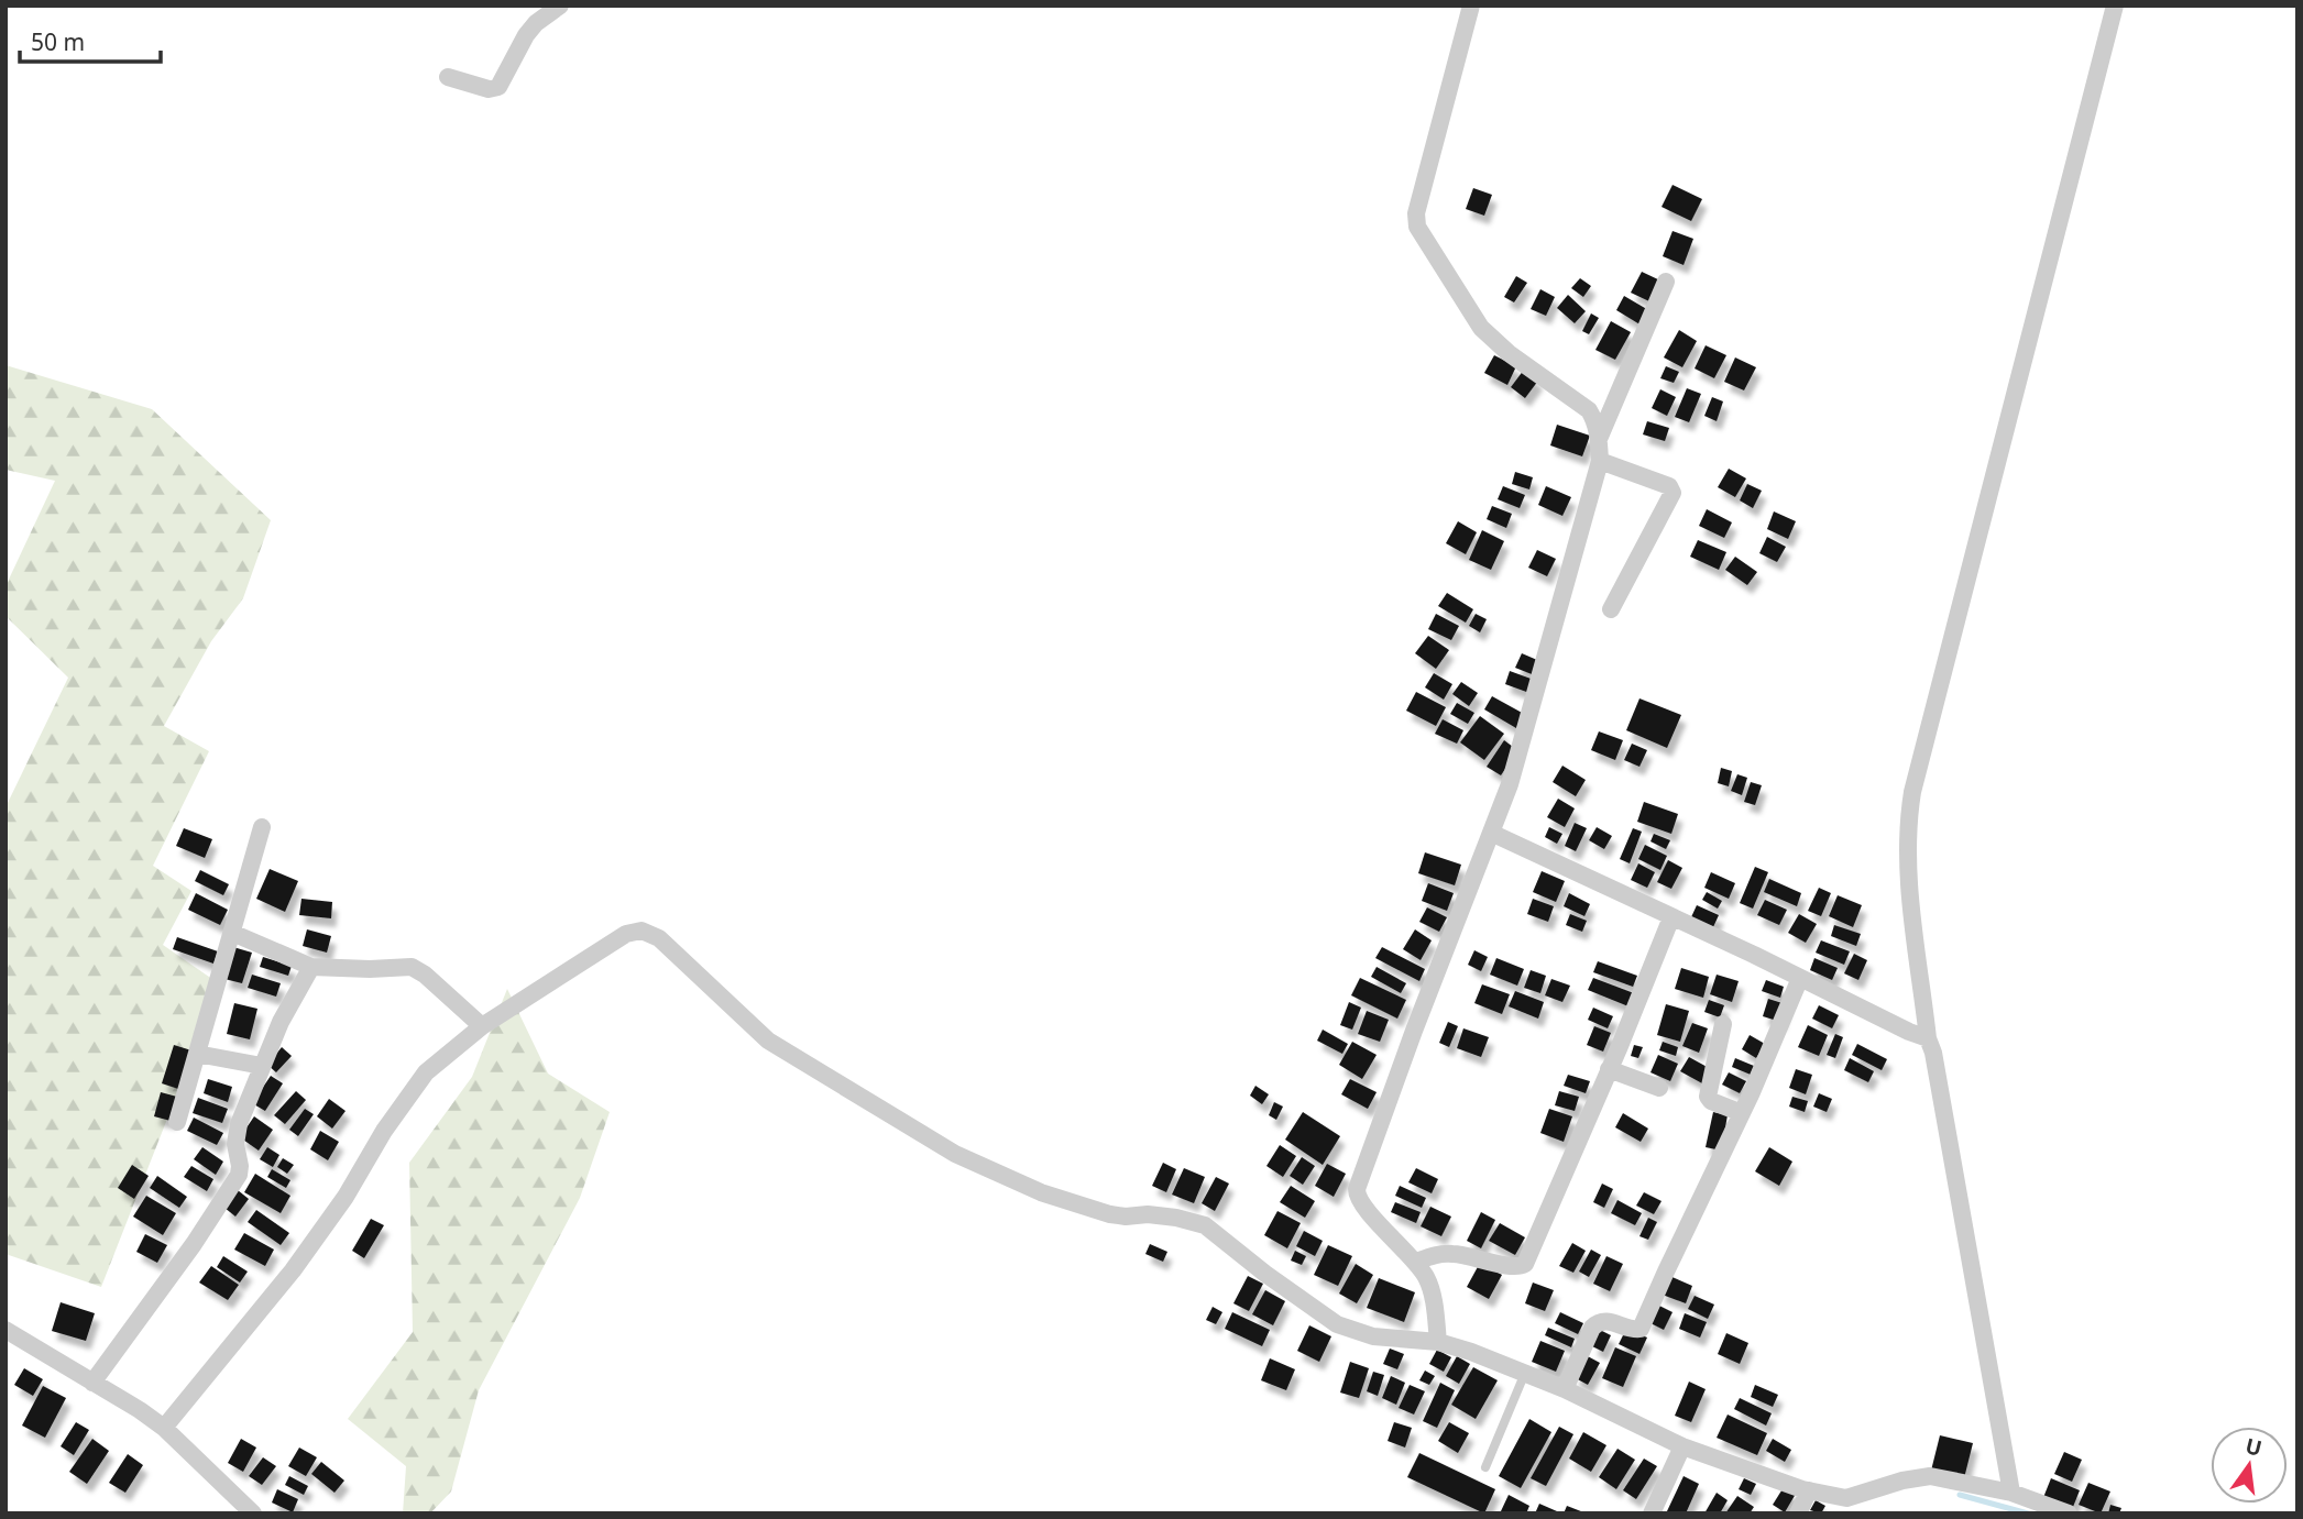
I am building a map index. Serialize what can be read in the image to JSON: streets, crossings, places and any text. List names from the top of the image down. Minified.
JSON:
{"scale_bar":"50 m","north":"top"}
